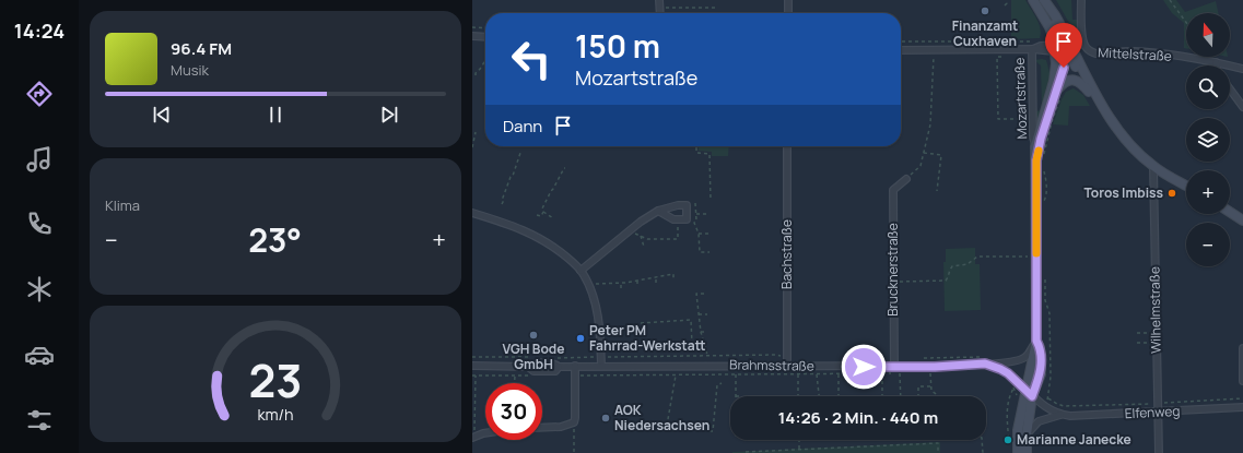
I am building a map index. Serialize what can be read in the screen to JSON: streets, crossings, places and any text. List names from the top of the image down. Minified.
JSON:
{"streets":{"street":["Mittelstraße","Mozartstraße","Bachstraße","Brucknerstraße","Wilhelmstraße","Brahmsstraße","Elfenweg"]},"crossings":[["Mozartstraße","Brahmsstraße"],["Mozartstraße","Elfenweg"],["Bachstraße","Brahmsstraße"],["Brucknerstraße","Brahmsstraße"],["Wilhelmstraße","Elfenweg"],["Brahmsstraße","Elfenweg"]],"places":["Finanzamt Cuxhaven","Toros Imbiss","VGH Bode GmbH","Peter PM Fahrrad-Werkstatt","AOK Niedersachsen","Marianne Janecke"],"north":"top","page":{"tabs":"14:24","map_buttons":["+","−"],"turn":["150 m","Mozartstraße"],"song":["96.4 FM","Musik"],"then":"Dann","tile":"Klima","heat":["−","23°","+"],"limit":"30","trip":"14:26 · 2 Min. · 440 m","gauge":["23","km/h"]}}
